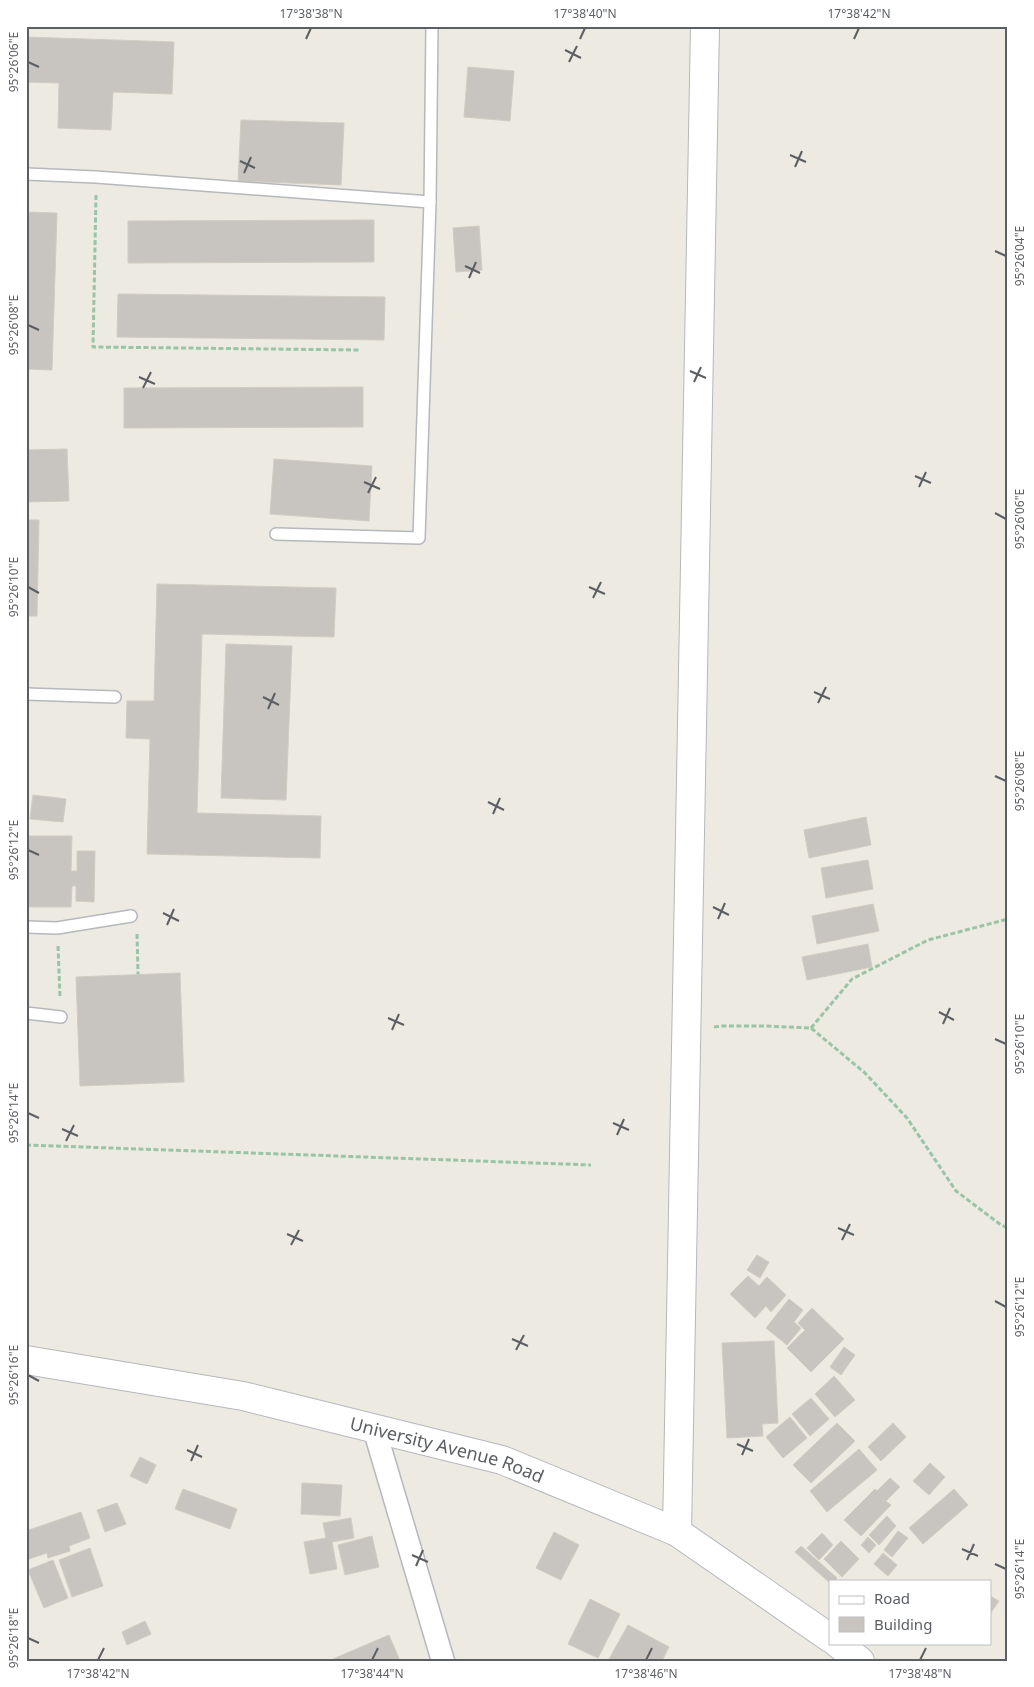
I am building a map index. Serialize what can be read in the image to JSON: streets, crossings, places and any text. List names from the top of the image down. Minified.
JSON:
{"streets":{"street":["University Avenue Road"]},"legend":["Road","Building"],"coordinates":["17°38'38\"N","17°38'40\"N","17°38'42\"N","95°26'06\"E","95°26'04\"E","95°26'08\"E","95°26'10\"E","95°26'12\"E","95°26'14\"E","95°26'16\"E","95°26'18\"E","17°38'44\"N","17°38'46\"N","17°38'48\"N"]}
